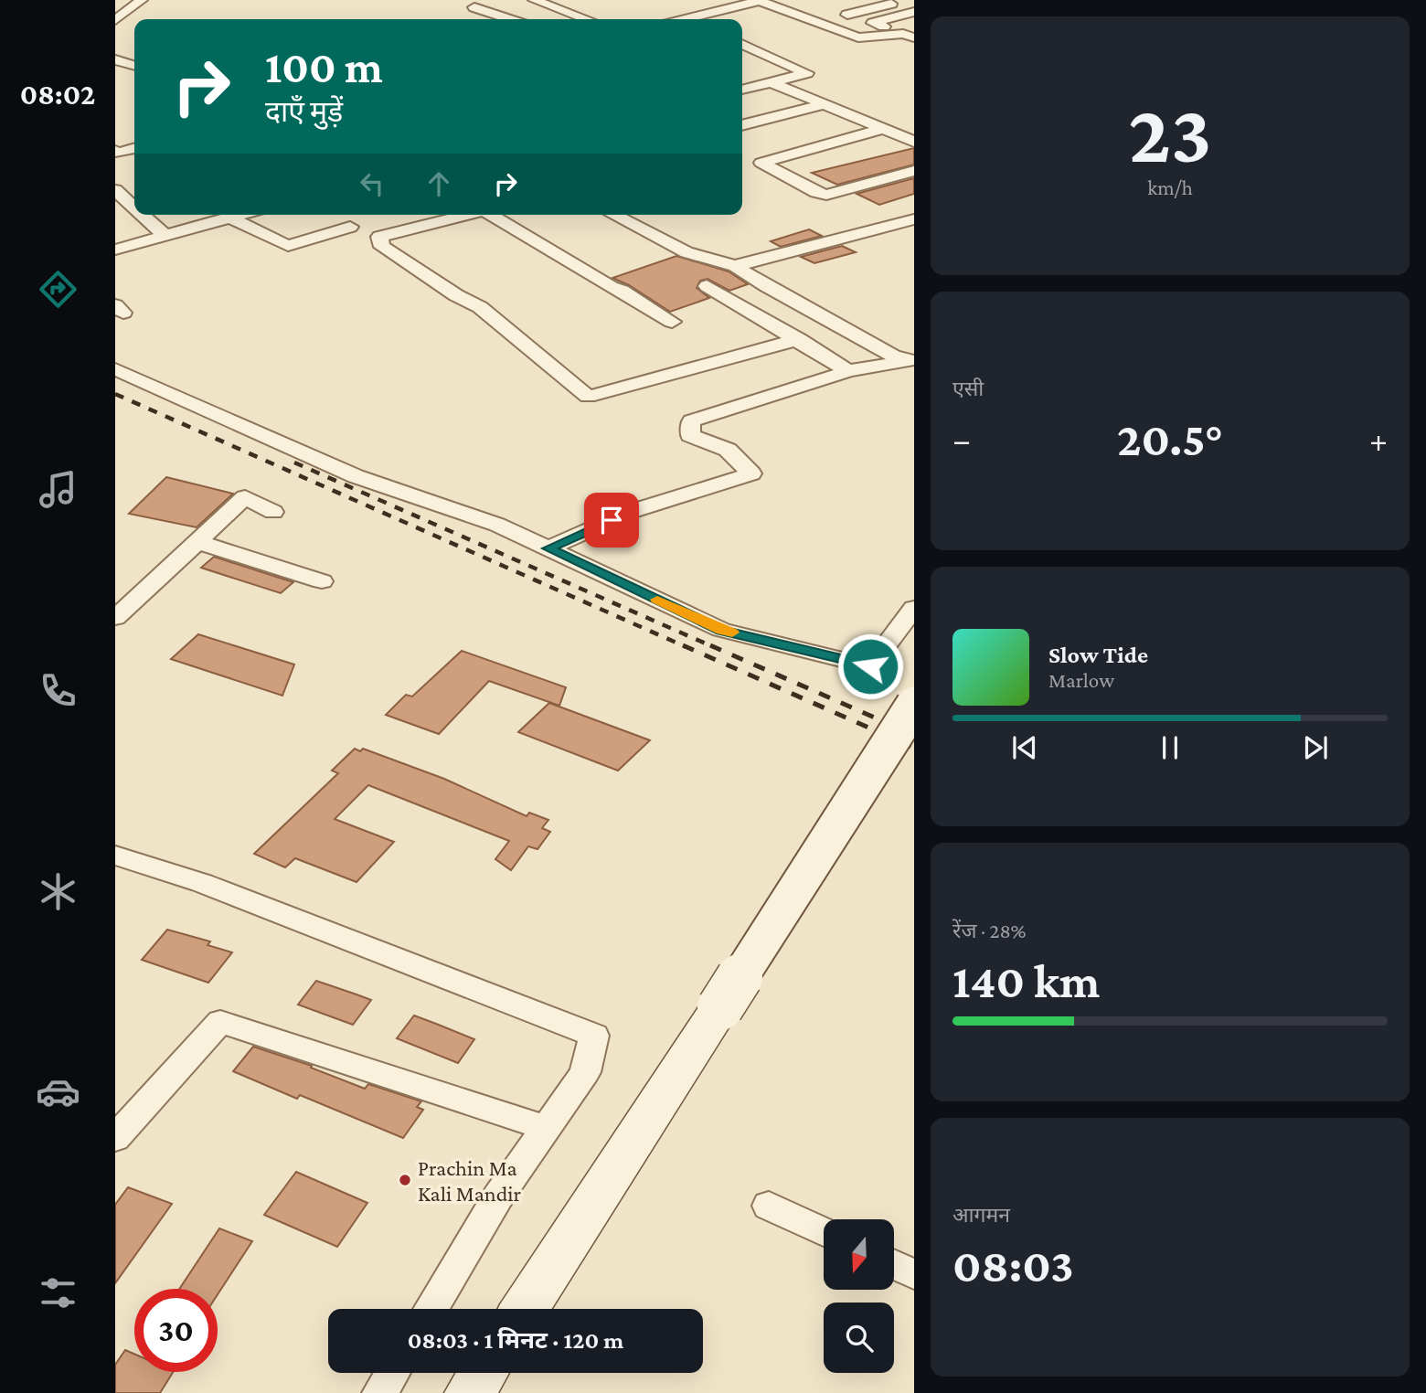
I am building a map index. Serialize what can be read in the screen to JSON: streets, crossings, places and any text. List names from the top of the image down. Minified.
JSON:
{"places":["Prachin Ma Kali Mandir"],"north":"bottom","page":{"tabs":"08:02","tile":[["23","km/h"],"एसी",["रेंज · 28%","140 km"],["आगमन","08:03"]],"turn":["100 m","दाएँ मुड़ें"],"heat":["−","20.5°","+"],"song":["Slow Tide","Marlow"],"limit":"30","trip":"08:03 · 1 मिनट · 120 m"}}
